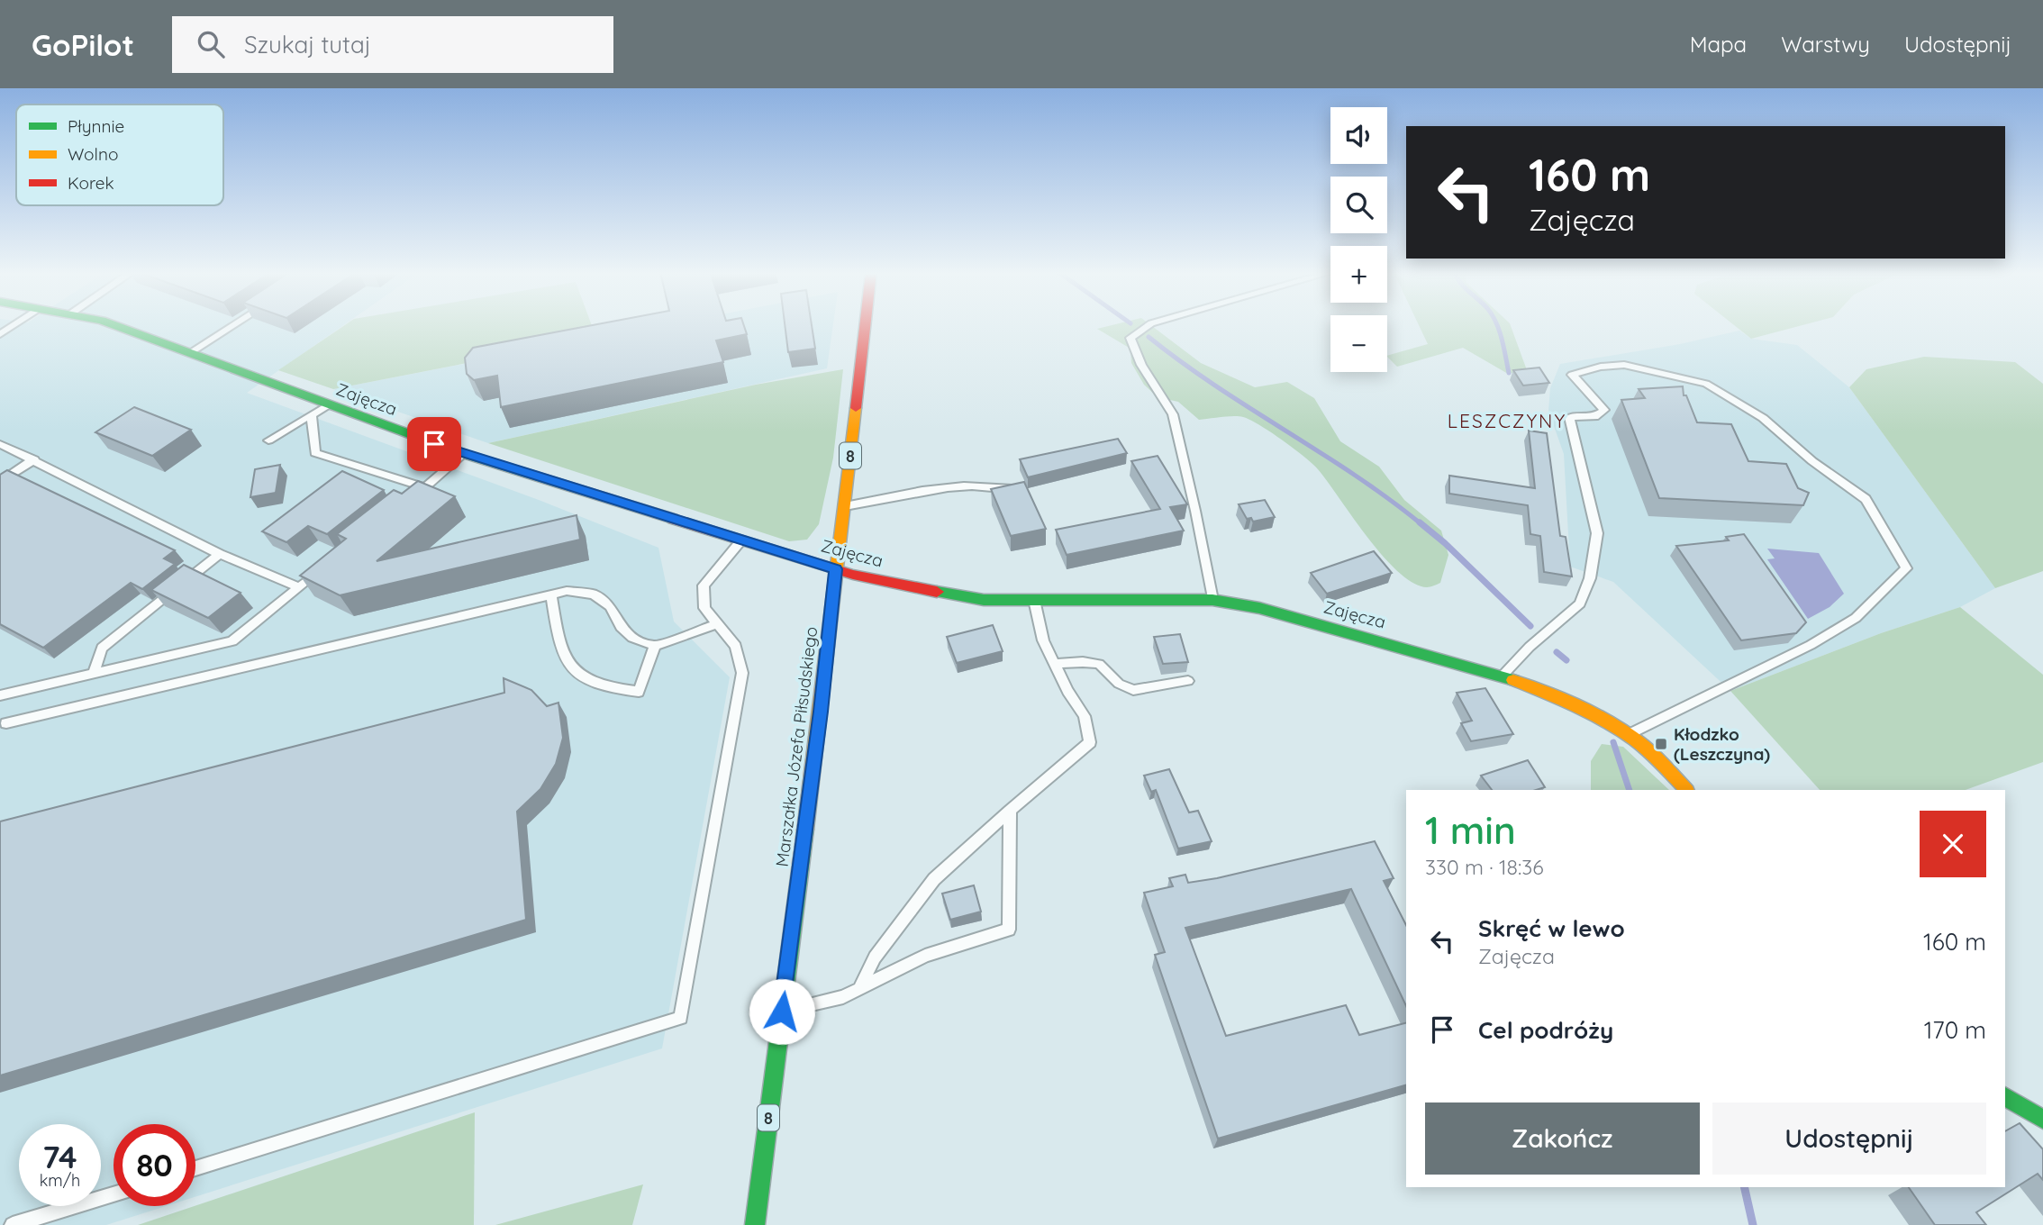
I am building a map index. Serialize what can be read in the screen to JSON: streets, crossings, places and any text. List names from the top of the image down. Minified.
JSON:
{"streets":{"main road":["Zajęcza","8","Marszałka Józefa Piłsudskiego"]},"crossings":[["Zajęcza","Marszałka Józefa Piłsudskiego"]],"districts":["LESZCZYNY"],"places":{"transit":["Kłodzko (Leszczyna)"]},"legend":["Płynnie","Wolno","Korek"],"page":{"header":"GoPilot","search":"Szukaj tutaj","nav":["Mapa","Warstwy","Udostępnij"],"map_buttons":["+","−"],"turn":["160 m","Zajęcza"],"heading":["1 min","330 m · 18:36"],"list":[{"name":"Skręć w lewo","note":"Zajęcza","value":"160 m"},{"name":"Cel podróży","value":"170 m"}],"buttons":["Zakończ","Udostępnij"],"speed":"74 km/h","limit":"80"}}
